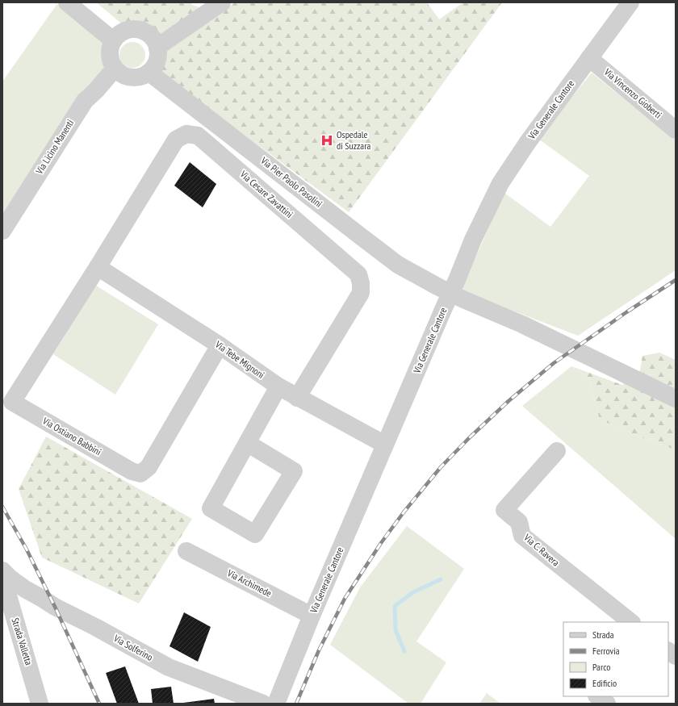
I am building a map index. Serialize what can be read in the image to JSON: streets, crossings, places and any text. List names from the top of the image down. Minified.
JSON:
{"streets":{"street":["Via Vincenzo Gioberti","Via Generale Cantore","Via Licino Manenti","Via Pier Paolo Pasolini","Via Cesare Zavattini","Via Tebe Mignoni","Via Ostiano Babbini","Via C. Ravera","Via Archimede","Strada Valletta","Via Solferino"]},"crossings":[["Via Vincenzo Gioberti","Via Generale Cantore"],["Via Generale Cantore","Via Tebe Mignoni"],["Via Generale Cantore","Via Archimede"],["Via Licino Manenti","Via Pier Paolo Pasolini"],["Via Cesare Zavattini","Via Tebe Mignoni"],["Via Cesare Zavattini","Via Ostiano Babbini"],["Via Tebe Mignoni","Via Ostiano Babbini"],["Strada Valletta","Via Solferino"]],"places":{"hospital":["Ospedale di Suzzara"]},"legend":["Strada","Ferrovia","Parco","Edificio"]}
